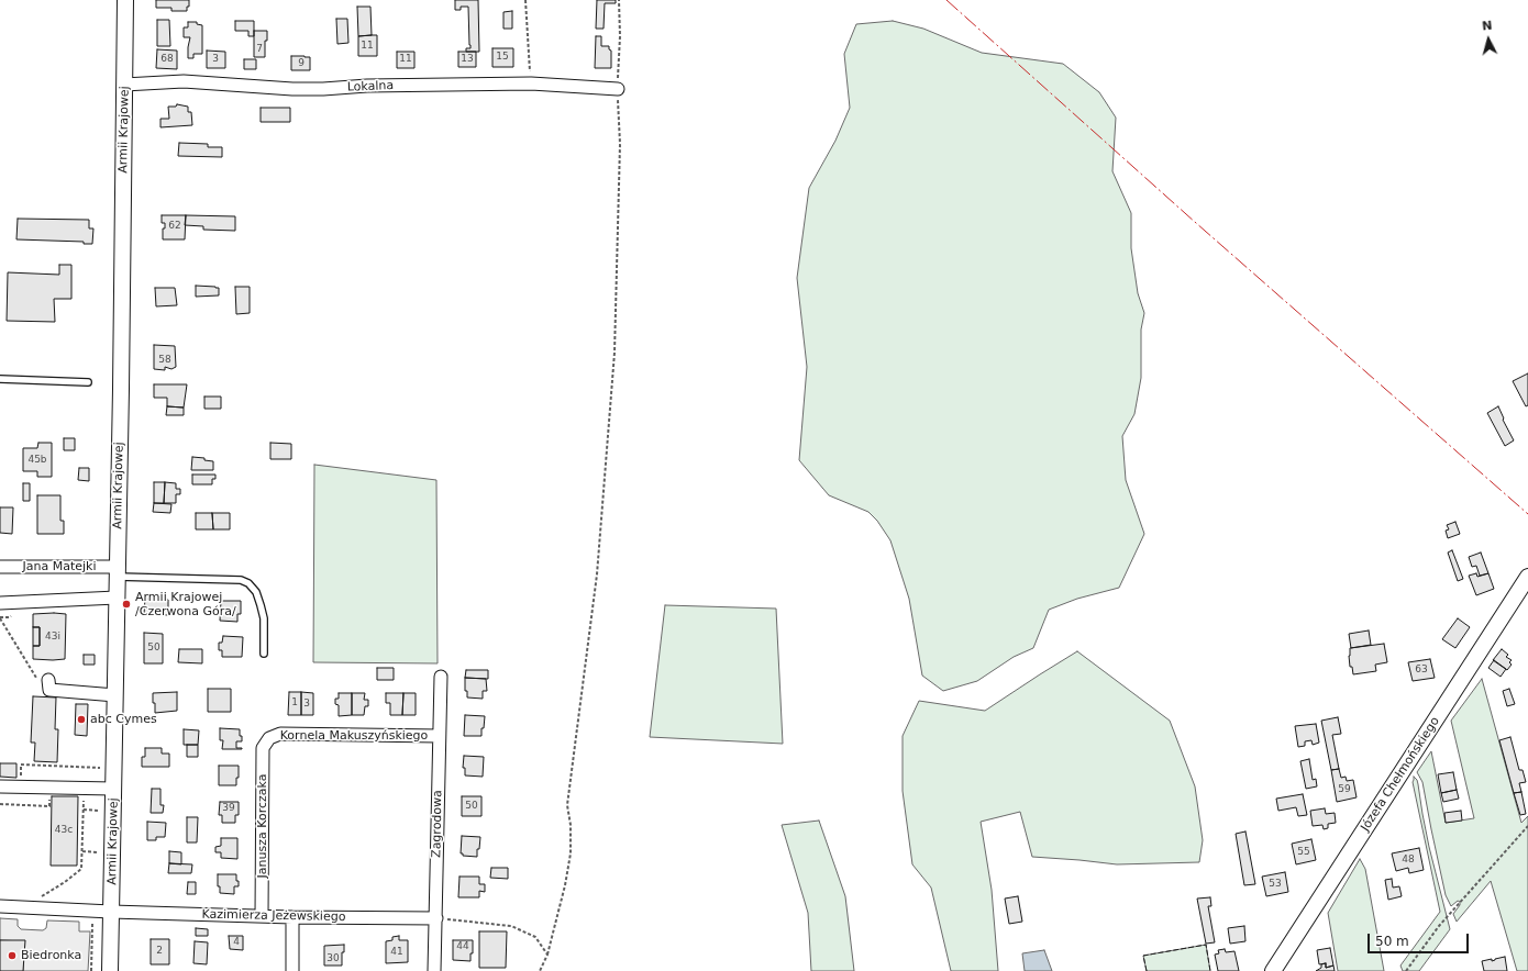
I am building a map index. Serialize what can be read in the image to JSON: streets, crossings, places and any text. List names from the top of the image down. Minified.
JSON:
{"streets":{"street":["Lokalna","Armii Krajowej","Jana Matejki","Kornela Makuszyńskiego","Józefa Chełmońskiego","Zagrodowa","Janusza Korczaka","Kazimierza Jeżewskiego"]},"crossings":[["Lokalna","Armii Krajowej"],["Armii Krajowej","Jana Matejki"],["Armii Krajowej","Kazimierza Jeżewskiego"],["Kornela Makuszyńskiego","Zagrodowa"],["Kornela Makuszyńskiego","Janusza Korczaka"],["Zagrodowa","Kazimierza Jeżewskiego"],["Janusza Korczaka","Kazimierza Jeżewskiego"]],"places":["Armii Krajowej /Czerwona Góra/","abc Cymes","Biedronka"],"house_numbers":["11","7","15","68","3","11","13","9","62","58","45b","43i","50","63","1","3","59","50","39","43c","55","48","53","4","44","2","41","30"],"scale_bar":"50 m","north":"top"}
